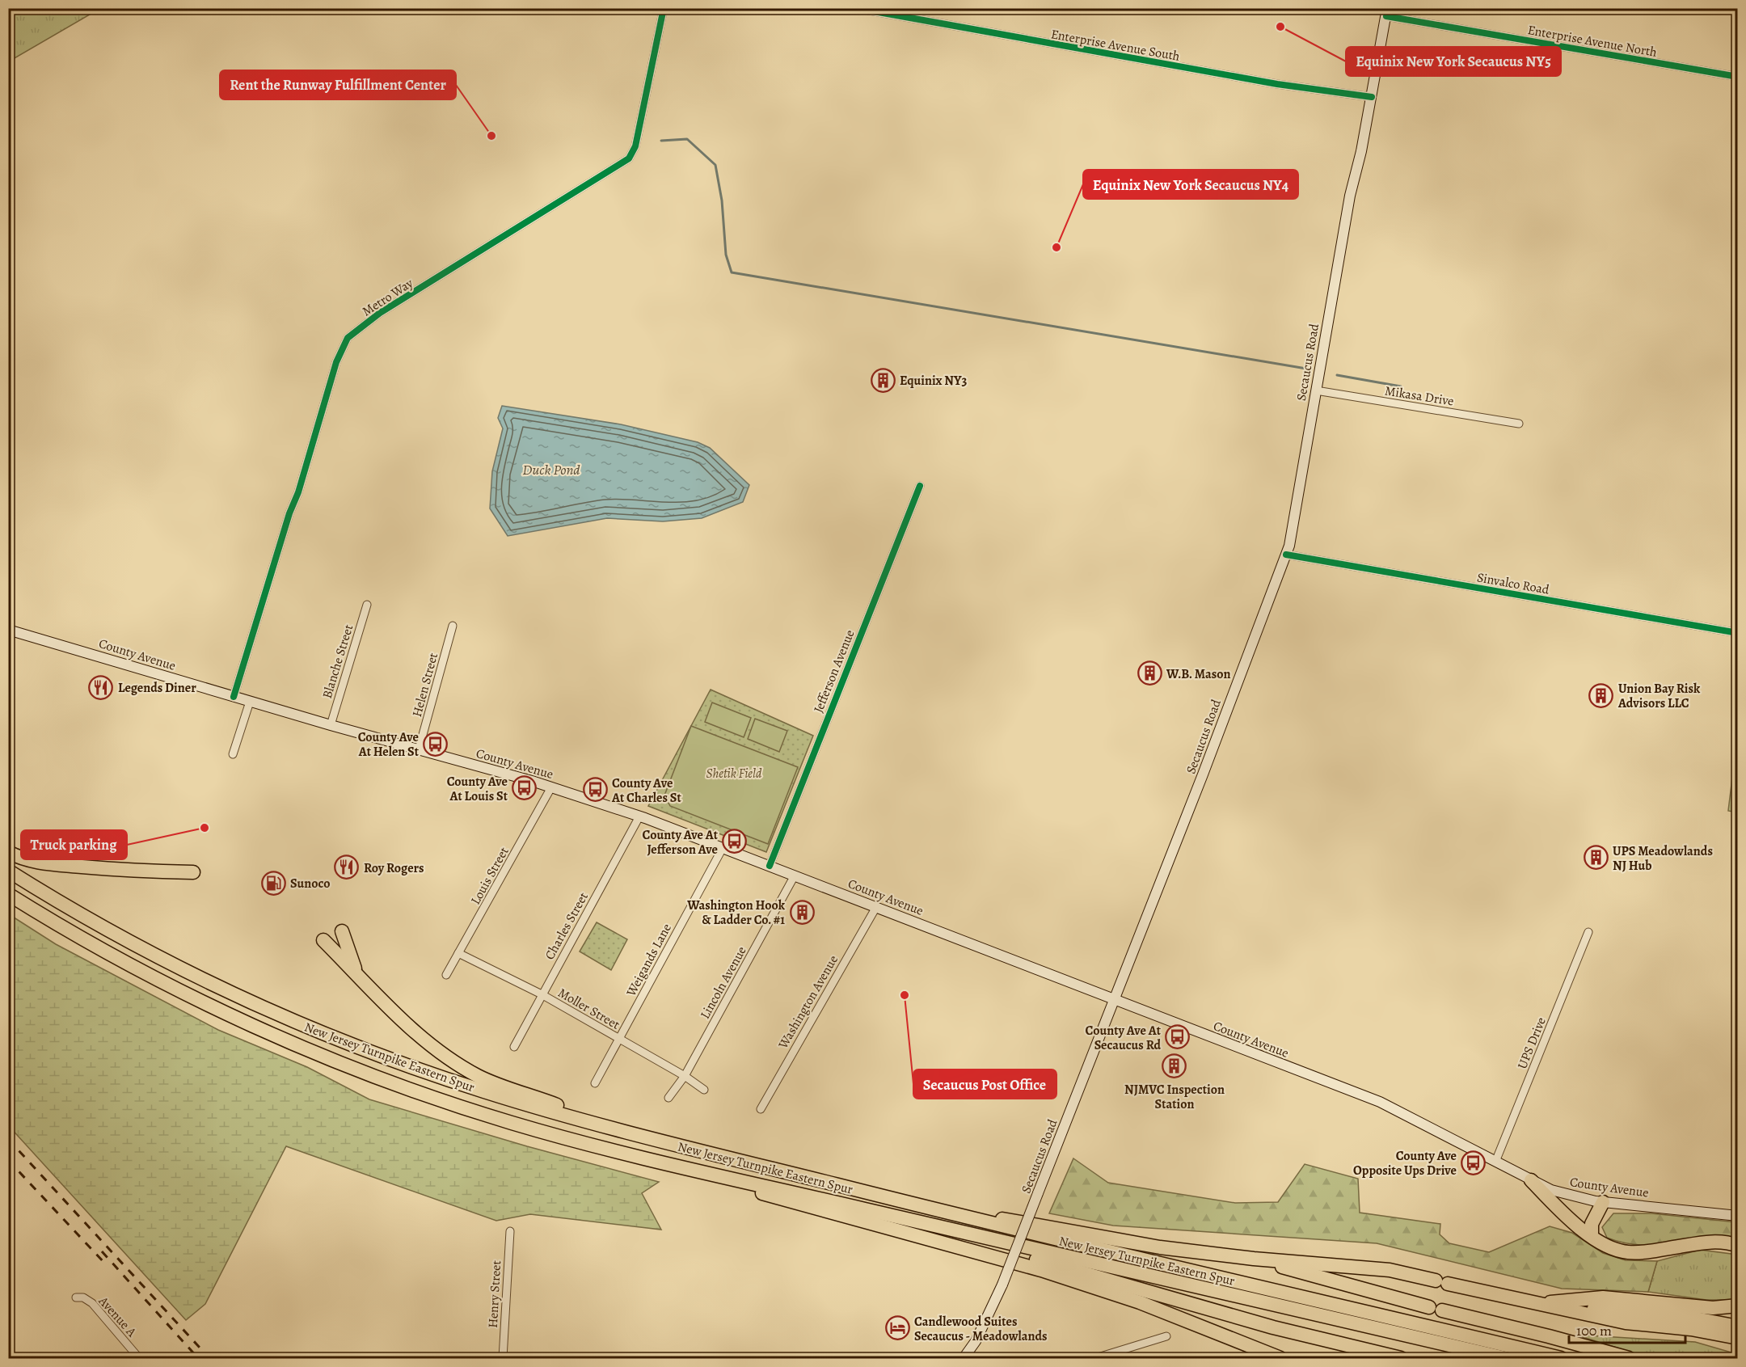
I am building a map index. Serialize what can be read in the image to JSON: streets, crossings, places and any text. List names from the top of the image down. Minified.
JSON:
{"streets":{"highway":["New Jersey Turnpike Eastern Spur"],"main road":["Secaucus Road","County Avenue"],"street":["Enterprise Avenue North","Enterprise Avenue South","Metro Way","Mikasa Drive","Sinvalco Road","Blanche Street","Jefferson Avenue","Helen Street","Louis Street","Charles Street","Weigands Lane","Lincoln Avenue","Washington Avenue","Moller Street","UPS Drive","Henry Street","Avenue A"]},"crossings":[["Enterprise Avenue North","Secaucus Road"],["Enterprise Avenue South","Secaucus Road"],["Metro Way","County Avenue"],["Secaucus Road","Mikasa Drive"],["Secaucus Road","Sinvalco Road"],["Secaucus Road","County Avenue"],["County Avenue","Blanche Street"],["County Avenue","Jefferson Avenue"],["County Avenue","Helen Street"],["County Avenue","Louis Street"],["County Avenue","Charles Street"],["County Avenue","Weigands Lane"],["County Avenue","Lincoln Avenue"],["County Avenue","Washington Avenue"],["County Avenue","UPS Drive"],["Louis Street","Moller Street"],["Charles Street","Moller Street"],["Weigands Lane","Moller Street"],["Lincoln Avenue","Moller Street"]],"water":["Duck Pond"],"parks":["Shetik Field"],"places":{"other":["Equinix New York Secaucus NY5","Rent the Runway Fulfillment Center","Equinix New York Secaucus NY4","Truck parking","Secaucus Post Office"],"building":["Equinix NY3","W.B. Mason","Union Bay Risk Advisors LLC","UPS Meadowlands NJ Hub","Washington Hook & Ladder Co. #1","NJMVC Inspection Station"],"restaurant":["Legends Diner","Roy Rogers"],"bus stop":["County Ave At Helen St","County Ave At Louis St","County Ave At Charles St","County Ave At Jefferson Ave","County Ave At Secaucus Rd","County Ave Opposite Ups Drive"],"fuel station":["Sunoco"],"hotel":["Candlewood Suites Secaucus - Meadowlands"]},"scale_bar":"100 m"}
